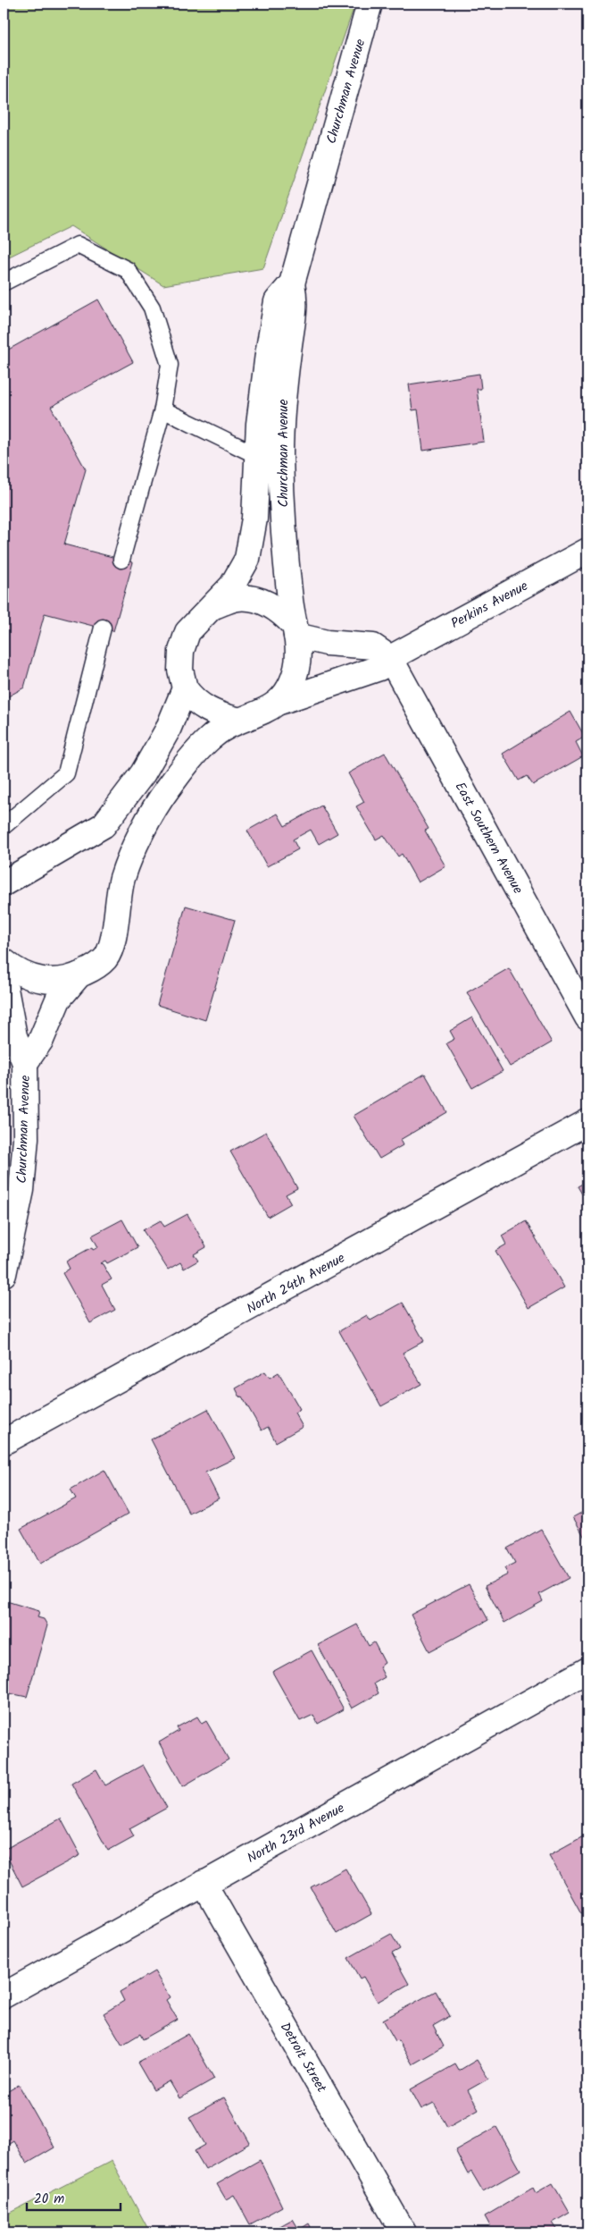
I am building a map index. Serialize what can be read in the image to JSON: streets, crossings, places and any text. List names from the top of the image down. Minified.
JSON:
{"streets":{"street":["Churchman Avenue","Perkins Avenue","East Southern Avenue","North 24th Avenue","North 23rd Avenue","Detroit Street"]},"crossings":[["Churchman Avenue","Perkins Avenue"],["Perkins Avenue","East Southern Avenue"],["North 23rd Avenue","Detroit Street"]],"scale_bar":"20 m"}
